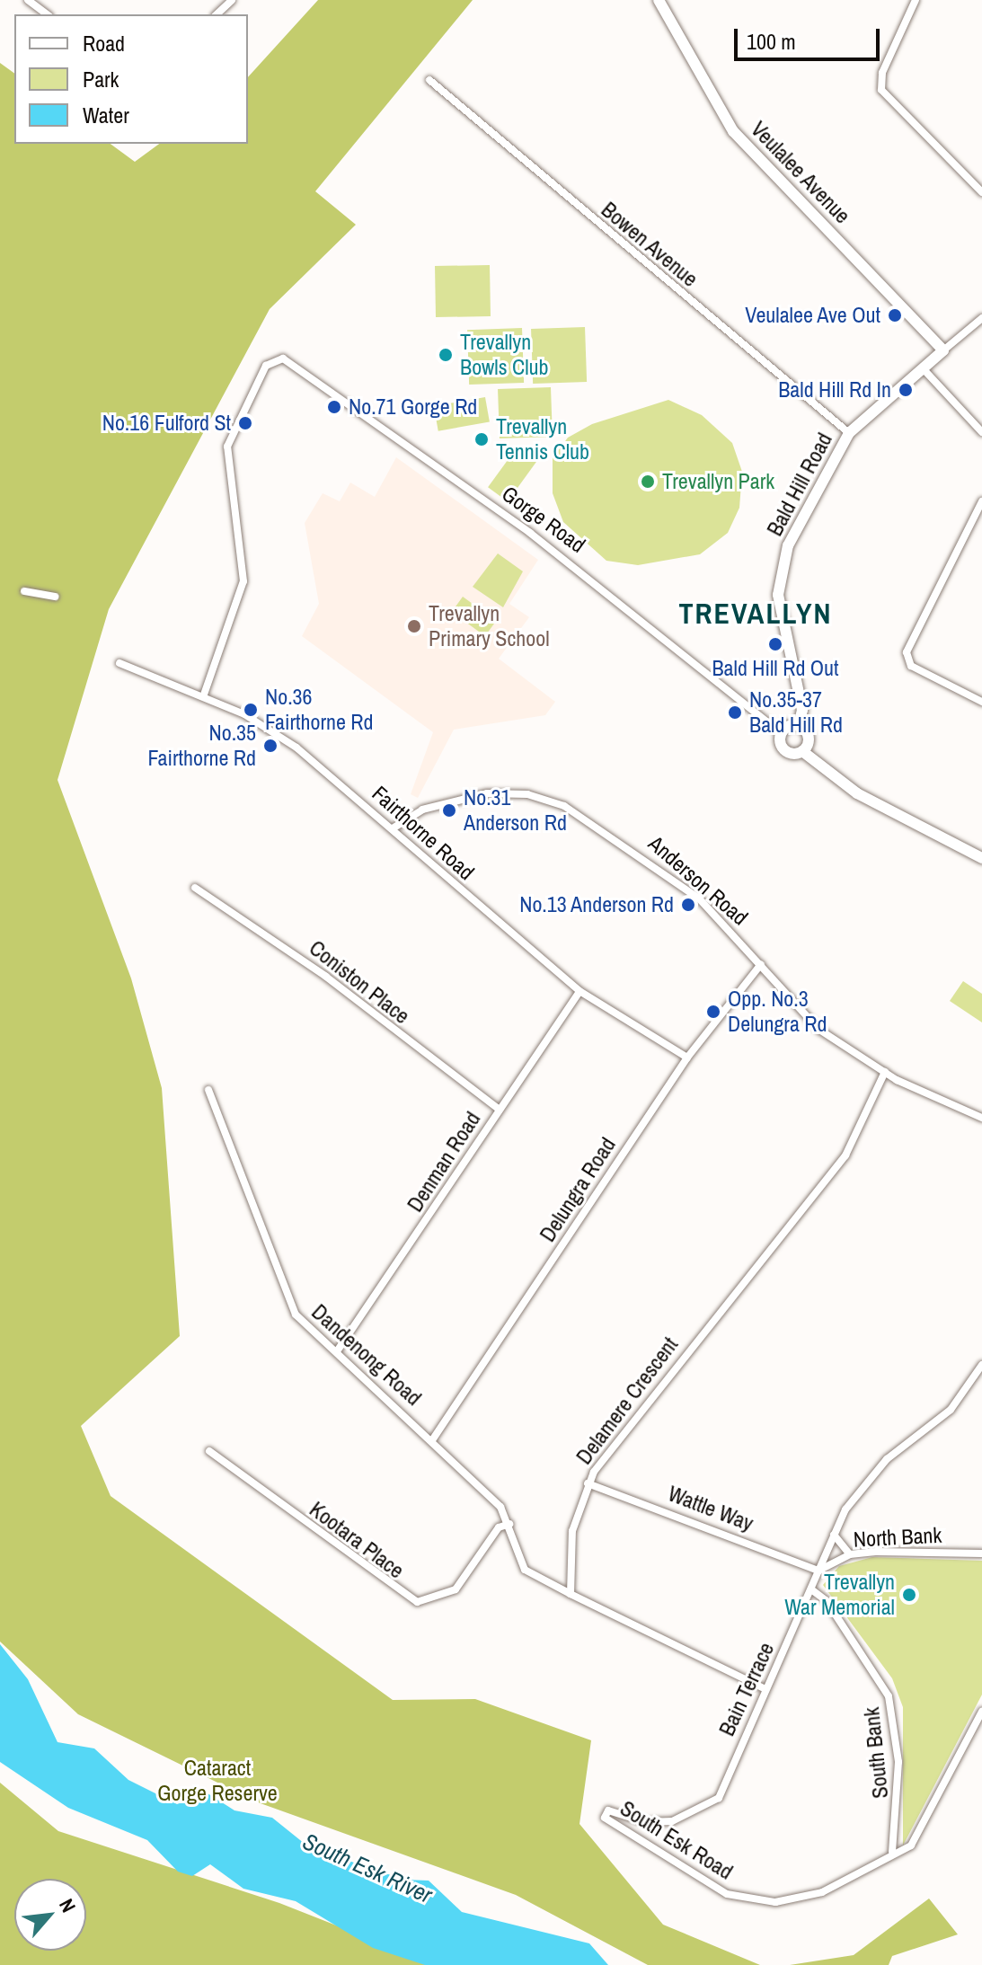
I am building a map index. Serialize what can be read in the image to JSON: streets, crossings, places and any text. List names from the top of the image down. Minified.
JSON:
{"streets":{"street":["Veulalee Avenue","Bowen Avenue","Bald Hill Road","Gorge Road","Fairthorne Road","Anderson Road","Coniston Place","Denman Road","Delungra Road","Dandenong Road","Delamere Crescent","Wattle Way","North Bank","Kootara Place","Bain Terrace","South Bank","South Esk Road"]},"crossings":[["Veulalee Avenue","Bald Hill Road"],["Bowen Avenue","Bald Hill Road"],["Gorge Road","Fairthorne Road"],["Fairthorne Road","Anderson Road"],["Fairthorne Road","Denman Road"],["Fairthorne Road","Delungra Road"],["Anderson Road","Delungra Road"],["Anderson Road","Delamere Crescent"],["Coniston Place","Denman Road"],["Denman Road","Dandenong Road"],["Delungra Road","Dandenong Road"],["Dandenong Road","Delamere Crescent"],["Dandenong Road","Kootara Place"],["Delamere Crescent","Wattle Way"],["Wattle Way","North Bank"],["Wattle Way","Bain Terrace"],["North Bank","Bain Terrace"],["Bain Terrace","South Bank"],["Bain Terrace","South Esk Road"],["South Bank","South Esk Road"]],"districts":["TREVALLYN"],"water":["South Esk River"],"parks":["Cataract Gorge Reserve"],"places":["Veulalee Ave Out","Trevallyn Bowls Club","Bald Hill Rd In","No.71 Gorge Rd","No.16 Fulford St","Trevallyn Tennis Club","Trevallyn Park","Trevallyn Primary School","Bald Hill Rd Out","No.36 Fairthorne Rd","No.35-37 Bald Hill Rd","No.35 Fairthorne Rd","No.31 Anderson Rd","No.13 Anderson Rd","Opp. No.3 Delungra Rd","Trevallyn War Memorial"],"legend":["Road","Park","Water"],"scale_bar":"100 m","north":"top right"}
